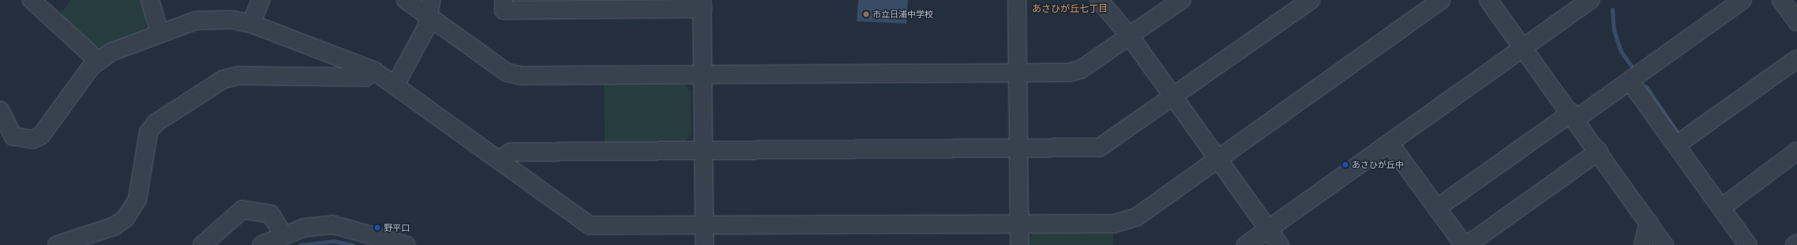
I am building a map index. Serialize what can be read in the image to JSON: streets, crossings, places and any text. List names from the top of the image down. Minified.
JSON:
{"districts":["あさひが丘七丁目"],"places":["市立日浦中学校","あさひが丘中","野平口"]}
